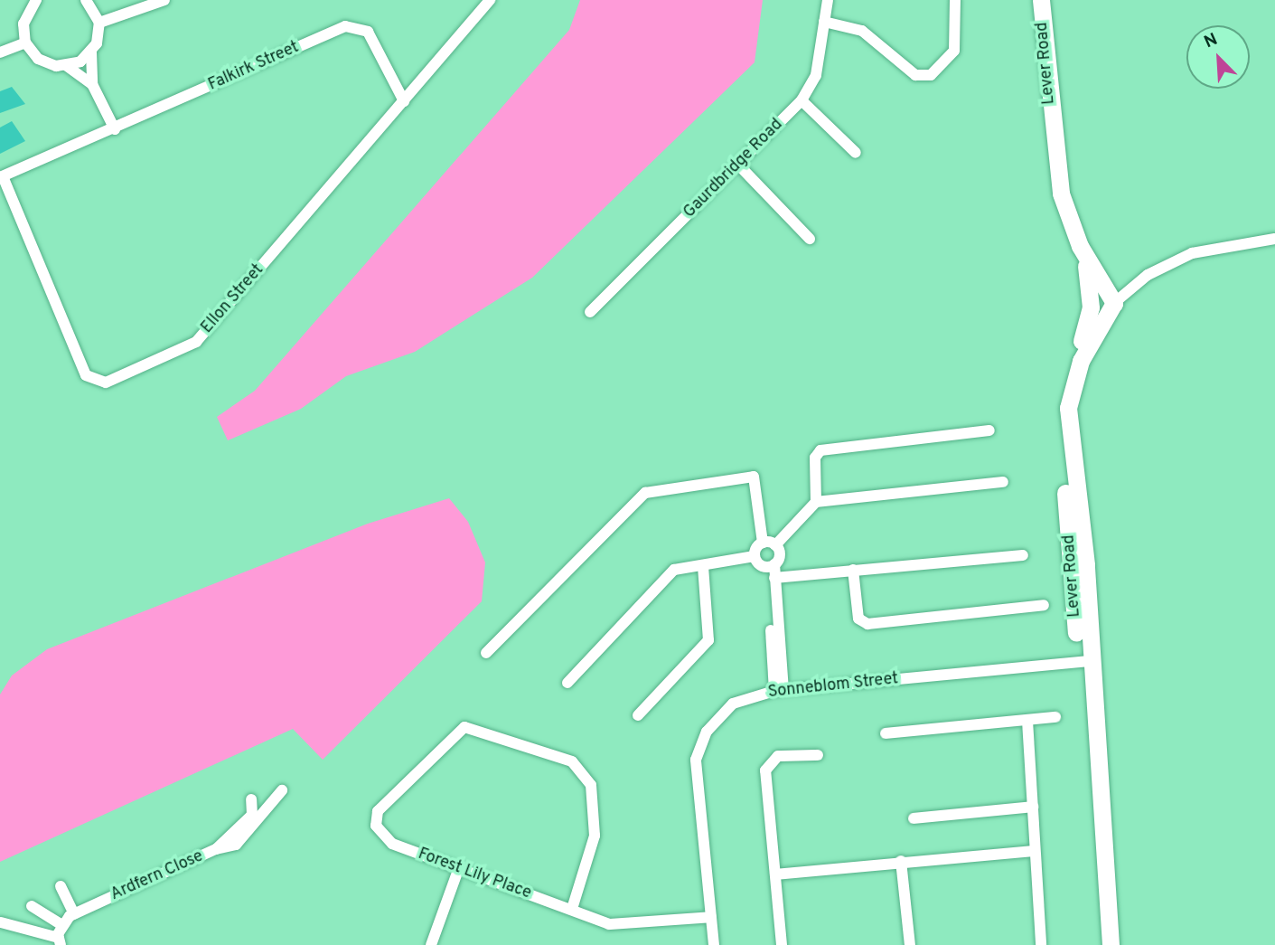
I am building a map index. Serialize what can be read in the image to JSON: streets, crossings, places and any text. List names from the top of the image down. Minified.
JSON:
{"streets":{"main road":["Lever Road"],"street":["Falkirk Street","Gaurdbridge Road","Ellon Street","Sonneblom Street","Forest Lily Place","Ardfern Close"]},"crossings":[["Lever Road","Sonneblom Street"],["Falkirk Street","Ellon Street"],["Sonneblom Street","Forest Lily Place"]],"north":"top left"}
